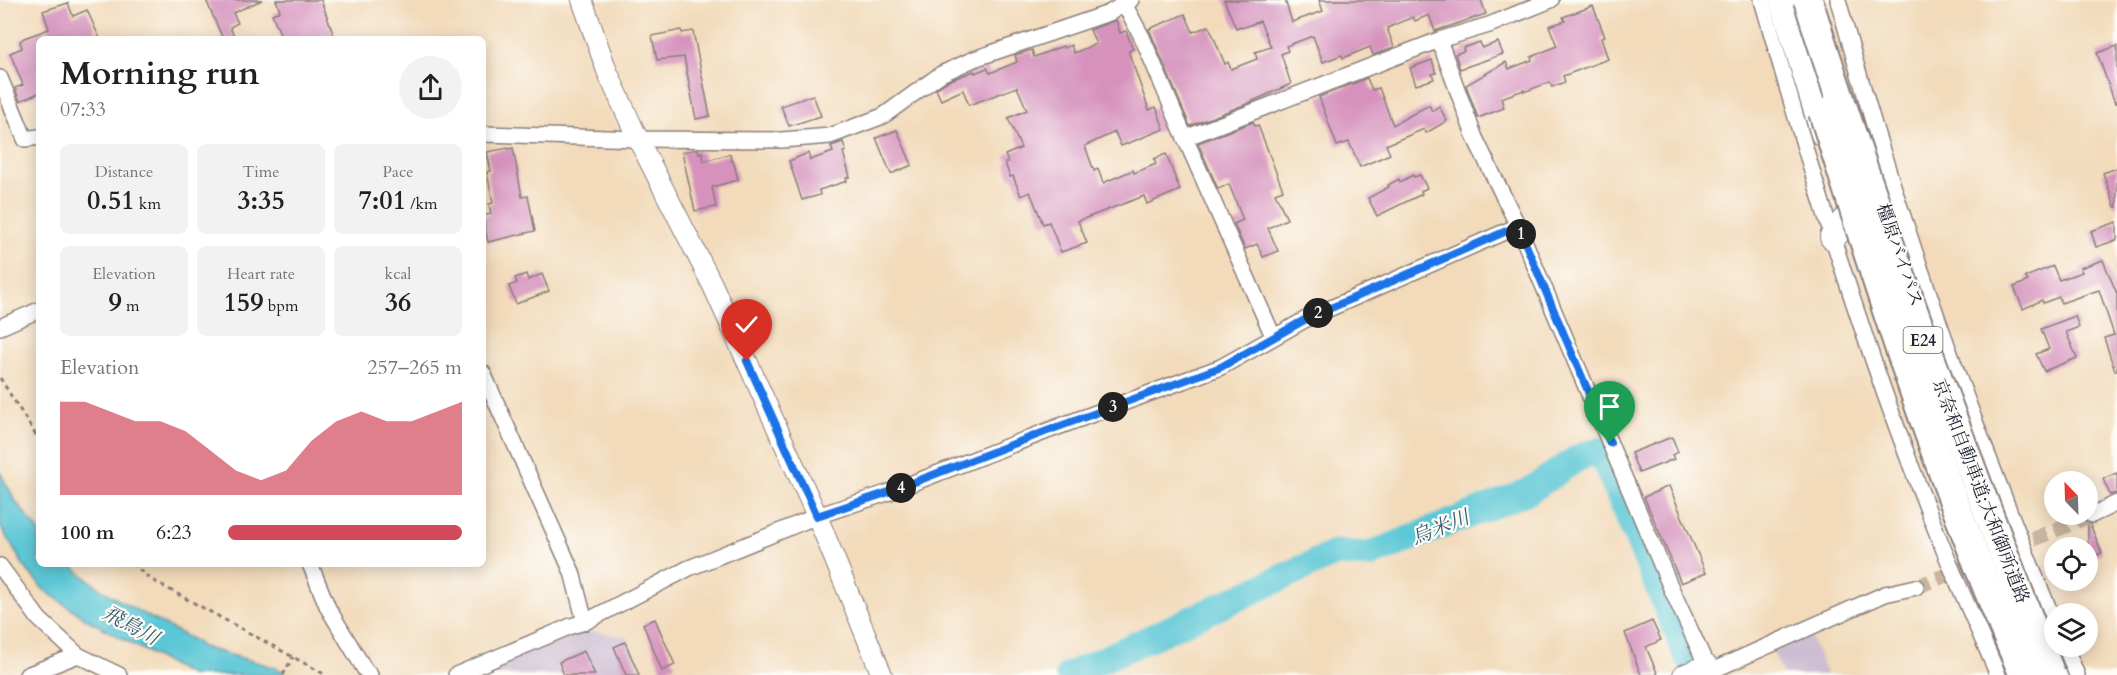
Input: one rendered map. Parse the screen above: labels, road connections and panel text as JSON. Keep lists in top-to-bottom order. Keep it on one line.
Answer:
{"streets":{"highway":["橿原バイパス","E24","京奈和自動車道;大和御所道路"]},"crossings":[["橿原バイパス","京奈和自動車道;大和御所道路"]],"water":["烏米川","飛鳥川"],"north":"top left","page":{"heading":["Morning run","07:33"],"stats":[["Distance","0.51 km"],["Time","3:35"],["Pace","7:01 /km"],["Elevation","9 m"],["Heart rate","159 bpm"],["kcal","36"]],"pins":["1","2","3","4"],"chart":["Elevation","257–265 m"],"list":[{"name":"100 m","note":"6:23"}]}}
